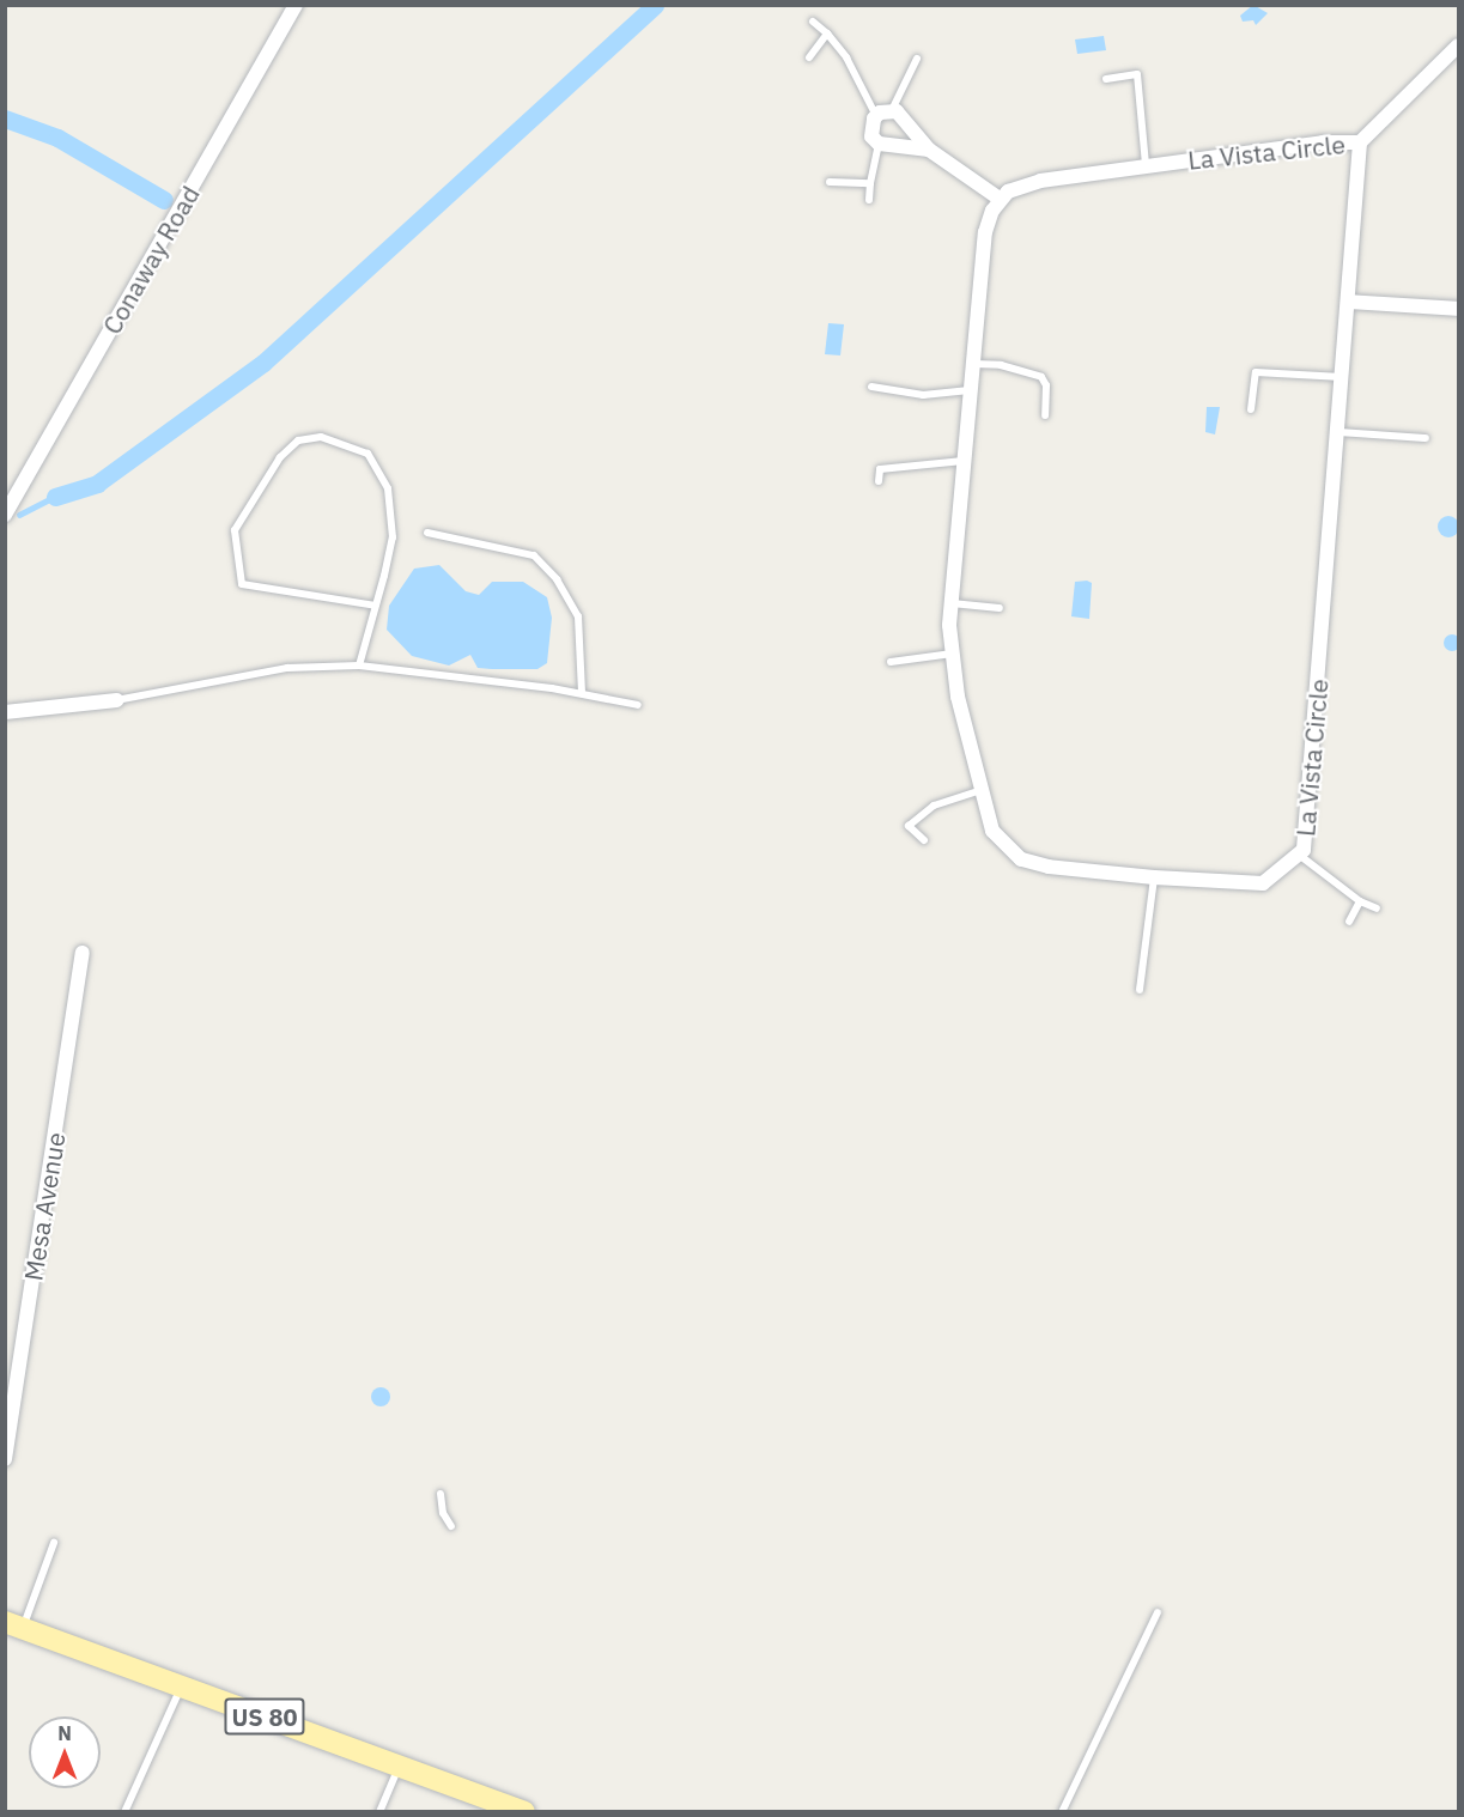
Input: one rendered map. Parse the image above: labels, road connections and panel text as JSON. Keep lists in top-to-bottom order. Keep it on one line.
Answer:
{"streets":{"main road":["US 80"],"street":["La Vista Circle","Conaway Road","Mesa Avenue"]},"north":"top"}
